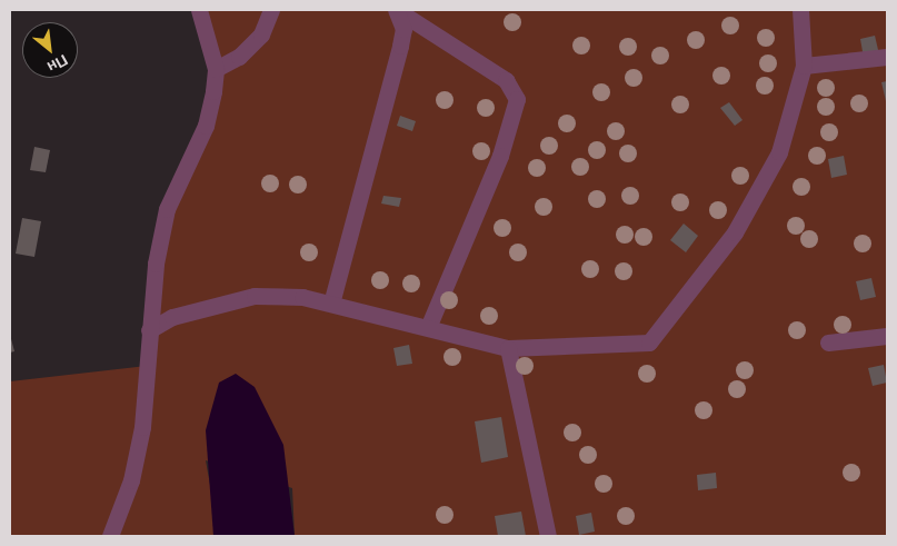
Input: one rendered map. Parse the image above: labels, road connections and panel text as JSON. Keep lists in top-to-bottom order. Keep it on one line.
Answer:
{"north":"bottom right"}
